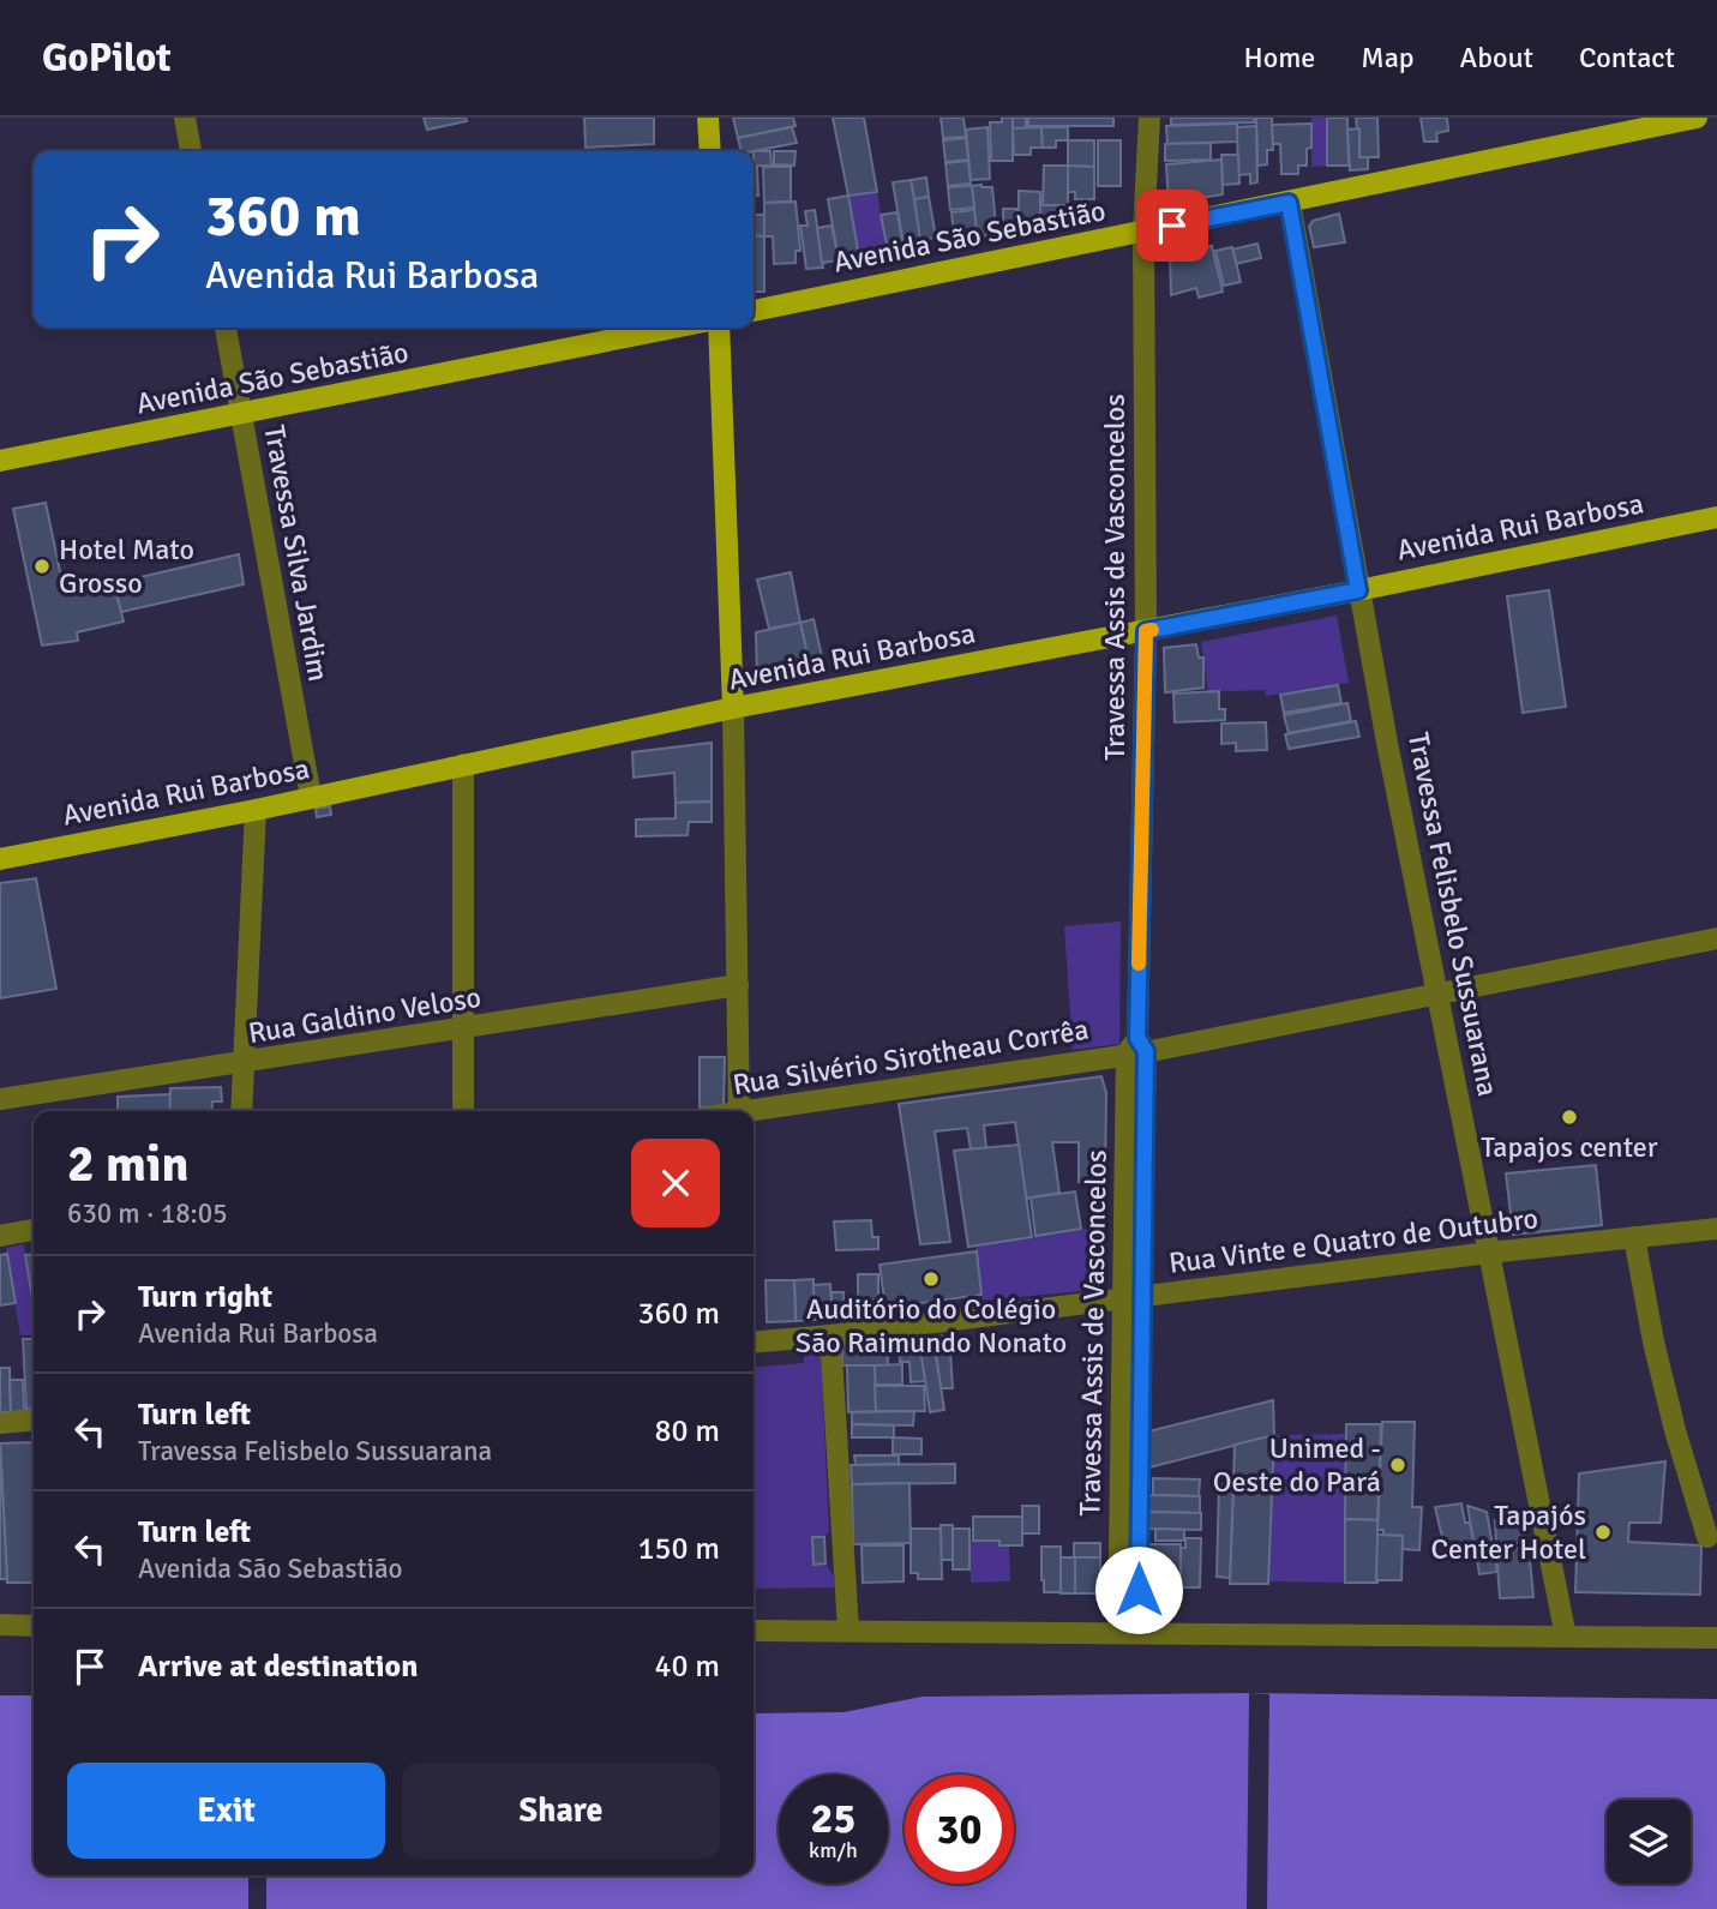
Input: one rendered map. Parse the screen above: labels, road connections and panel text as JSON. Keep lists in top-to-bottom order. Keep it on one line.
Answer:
{"streets":{"main road":["Avenida São Sebastião","Avenida Rui Barbosa"],"street":["Travessa Silva Jardim","Travessa Assis de Vasconcelos","Travessa Felisbelo Sussuarana","Rua Galdino Veloso","Rua Silvério Sirotheau Corrêa","Rua Vinte e Quatro de Outubro"]},"crossings":[["Avenida São Sebastião","Travessa Silva Jardim"],["Avenida São Sebastião","Travessa Assis de Vasconcelos"],["Avenida São Sebastião","Travessa Felisbelo Sussuarana"],["Avenida Rui Barbosa","Travessa Silva Jardim"],["Avenida Rui Barbosa","Travessa Assis de Vasconcelos"],["Avenida Rui Barbosa","Travessa Felisbelo Sussuarana"],["Travessa Assis de Vasconcelos","Rua Silvério Sirotheau Corrêa"],["Travessa Assis de Vasconcelos","Rua Vinte e Quatro de Outubro"],["Travessa Felisbelo Sussuarana","Rua Silvério Sirotheau Corrêa"],["Travessa Felisbelo Sussuarana","Rua Vinte e Quatro de Outubro"]],"places":["Hotel Mato Grosso","Tapajos center","Auditório do Colégio São Raimundo Nonato","Unimed - Oeste do Pará","Tapajós Center Hotel"],"page":{"header":"GoPilot","nav":["Home","Map","About","Contact"],"turn":["360 m","Avenida Rui Barbosa"],"heading":["2 min","630 m · 18:05"],"list":[{"name":"Turn right","note":"Avenida Rui Barbosa","value":"360 m"},{"name":"Turn left","note":"Travessa Felisbelo Sussuarana","value":"80 m"},{"name":"Turn left","note":"Avenida São Sebastião","value":"150 m"},{"name":"Arrive at destination","value":"40 m"}],"buttons":["Exit","Share"],"speed":"25 km/h","limit":"30"}}
